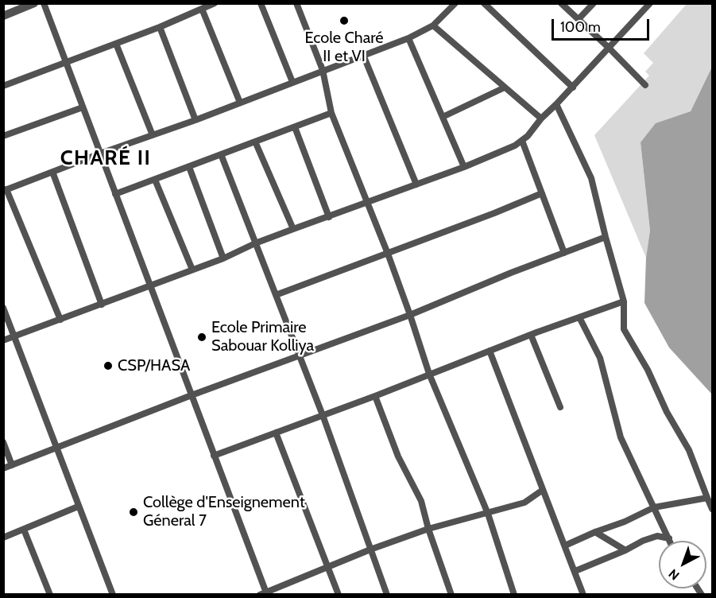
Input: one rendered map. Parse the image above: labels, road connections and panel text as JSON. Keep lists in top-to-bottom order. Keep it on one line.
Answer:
{"districts":["CHARÉ II"],"places":["Ecole Charé II et VI","Ecole Primaire Sabouar Kolliya","CSP/HASA","Collège d'Enseignement Géneral 7"],"scale_bar":"100 m","north":"bottom left"}
